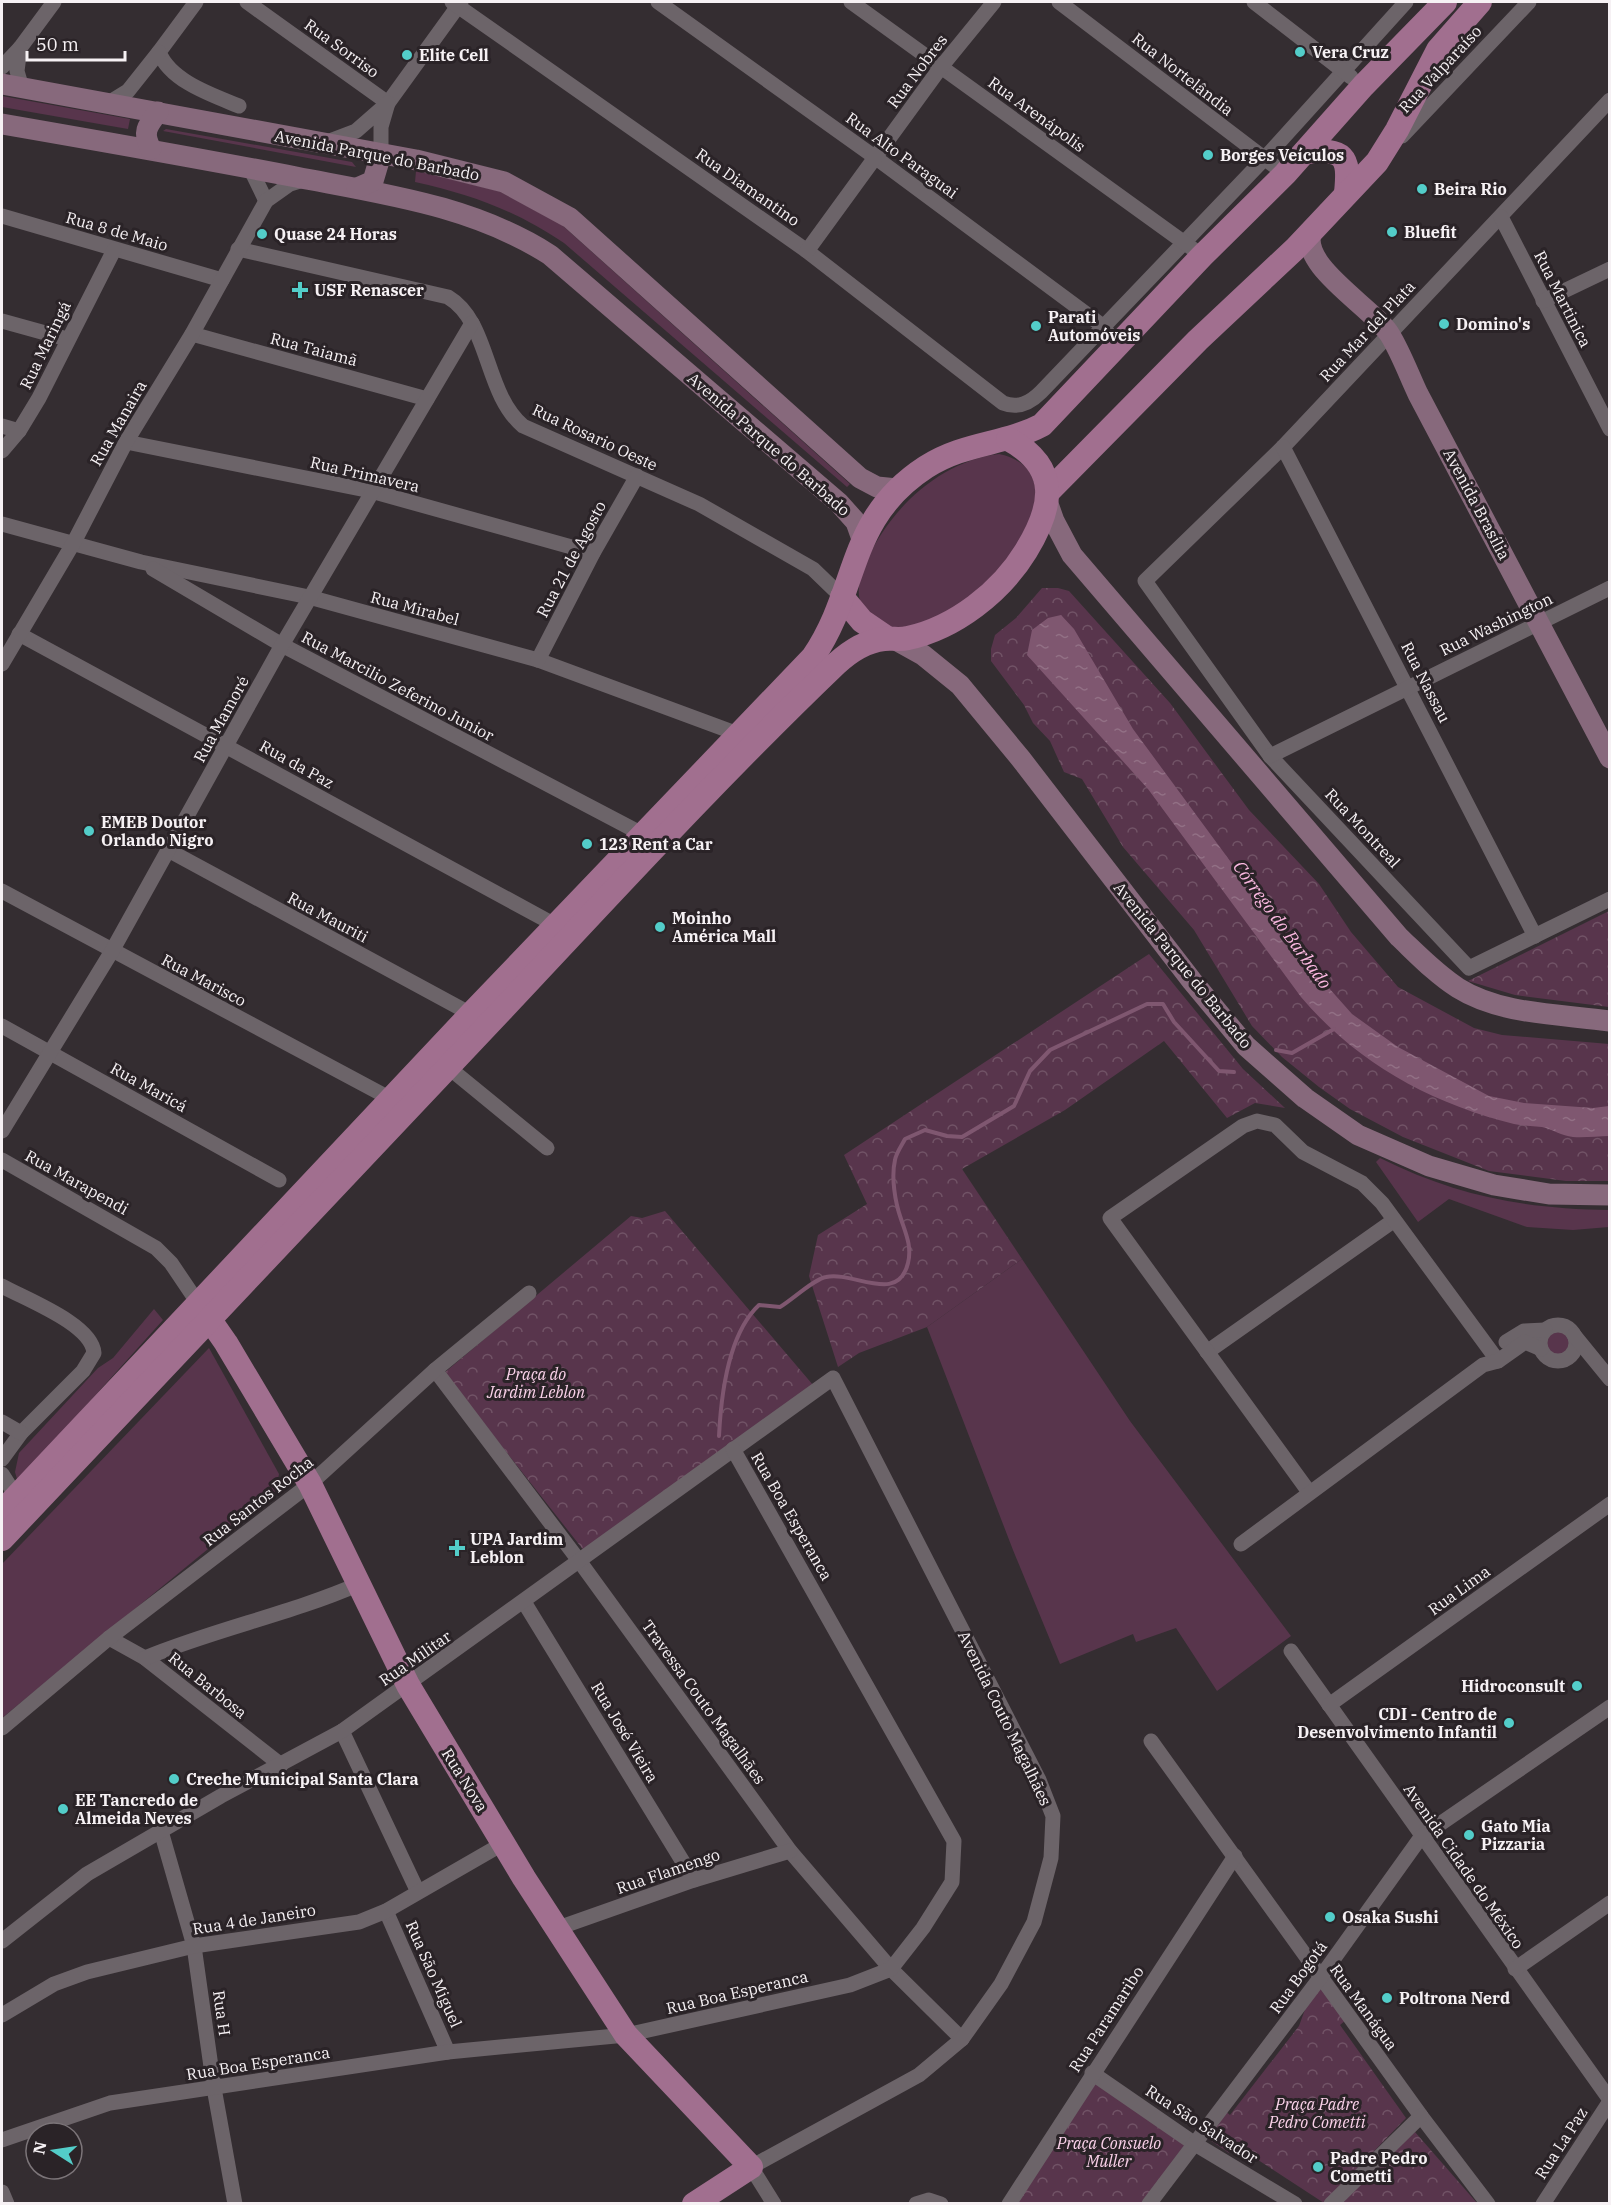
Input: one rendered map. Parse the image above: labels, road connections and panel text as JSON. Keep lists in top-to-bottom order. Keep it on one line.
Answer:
{"streets":{"main road":["Avenida Parque do Barbado","Avenida Brasília","Avenida Couto Magalhães","Rua Nova"],"street":["Rua Sorriso","Rua Valparaíso","Rua Nobres","Rua Nortelândia","Rua Arenápolis","Rua Alto Paraguai","Rua Diamantino","Rua 8 de Maio","Rua Martinica","Rua Mar del Plata","Rua Maringá","Rua Taiamã","Rua Manaira","Rua Rosario Oeste","Rua Primavera","Rua 21 de Agosto","Rua Mirabel","Rua Washington","Rua Nassau","Rua Marcilio Zeferino Junior","Rua Mamoré","Rua da Paz","Rua Montreal","Rua Mauriti","Rua Marisco","Rua Maricá","Rua Marapendi","Rua Santos Rocha","Rua Boa Esperanca","Rua Lima","Rua Militar","Rua Barbosa","Travessa Couto Magalhães","Rua José Vieira","Avenida Cidade do México","Rua Flamengo","Rua 4 de Janeiro","Rua São Miguel","Rua Bogotá","Rua Manágua","Rua H","Rua Paramaribo","Rua São Salvador","Rua La Paz"]},"crossings":[["Rua Nobres","Rua Arenápolis"],["Rua Nobres","Rua Alto Paraguai"],["Rua Nobres","Rua Diamantino"],["Avenida Parque do Barbado","Rua Manaira"],["Avenida Parque do Barbado","Rua Rosario Oeste"],["Rua Alto Paraguai","Rua Diamantino"],["Rua 8 de Maio","Rua Maringá"],["Rua 8 de Maio","Rua Manaira"],["Rua Martinica","Rua Mar del Plata"],["Rua Mar del Plata","Avenida Brasília"],["Rua Mar del Plata","Rua Nassau"],["Rua Mar del Plata","Rua Montreal"],["Rua Taiamã","Rua Manaira"],["Rua Taiamã","Rua Mamoré"],["Rua Manaira","Rua Rosario Oeste"],["Rua Manaira","Rua Primavera"],["Rua Manaira","Rua Mirabel"],["Rua Manaira","Rua da Paz"],["Rua Rosario Oeste","Rua 21 de Agosto"],["Rua Rosario Oeste","Rua Mamoré"],["Rua Primavera","Rua 21 de Agosto"],["Rua Primavera","Rua Mamoré"],["Avenida Brasília","Rua Washington"],["Rua 21 de Agosto","Rua Mirabel"],["Rua Mirabel","Rua Marcilio Zeferino Junior"],["Rua Mirabel","Rua Mamoré"],["Rua Washington","Rua Nassau"],["Rua Washington","Rua Montreal"],["Rua Nassau","Rua Montreal"],["Rua Marcilio Zeferino Junior","Rua Mamoré"],["Rua Mamoré","Rua da Paz"],["Rua Mamoré","Rua Mauriti"],["Rua Mamoré","Rua Marisco"],["Rua Mamoré","Rua Maricá"],["Rua Marapendi","Rua Nova"],["Rua Santos Rocha","Rua Barbosa"],["Rua Santos Rocha","Travessa Couto Magalhães"],["Rua Santos Rocha","Rua Nova"],["Rua Boa Esperanca","Rua Militar"],["Rua Boa Esperanca","Travessa Couto Magalhães"],["Rua Boa Esperanca","Rua Nova"],["Rua Boa Esperanca","Rua São Miguel"],["Rua Boa Esperanca","Rua H"],["Rua Lima","Avenida Cidade do México"],["Rua Militar","Rua Barbosa"],["Rua Militar","Travessa Couto Magalhães"],["Rua Militar","Avenida Couto Magalhães"],["Rua Militar","Rua José Vieira"],["Rua Militar","Rua Nova"],["Rua Militar","Rua H"],["Travessa Couto Magalhães","Avenida Couto Magalhães"],["Travessa Couto Magalhães","Rua Flamengo"],["Avenida Couto Magalhães","Rua Nova"],["Rua José Vieira","Rua Flamengo"],["Rua Nova","Rua Flamengo"],["Rua Nova","Rua 4 de Janeiro"],["Avenida Cidade do México","Rua Bogotá"],["Avenida Cidade do México","Rua La Paz"],["Rua 4 de Janeiro","Rua São Miguel"],["Rua 4 de Janeiro","Rua H"],["Rua Bogotá","Rua Manágua"],["Rua Bogotá","Rua São Salvador"],["Rua Manágua","Rua Paramaribo"],["Rua Paramaribo","Rua São Salvador"]],"water":["Córrego do Barbado"],"parks":["Praça do Jardim Leblon","Praça Padre Pedro Cometti","Praça Consuelo Muller"],"places":{"other":["Vera Cruz","Elite Cell","Borges Veículos","Beira Rio","Bluefit","Quase 24 Horas","Domino's","Parati Automóveis","EMEB Doutor Orlando Nigro","123 Rent a Car","Moinho América Mall","Hidroconsult","CDI - Centro de Desenvolvimento Infantil","Creche Municipal Santa Clara","EE Tancredo de Almeida Neves","Gato Mia Pizzaria","Osaka Sushi","Poltrona Nerd","Padre Pedro Cometti"],"health":["USF Renascer","UPA Jardim Leblon"]},"scale_bar":"50 m","north":"left"}
